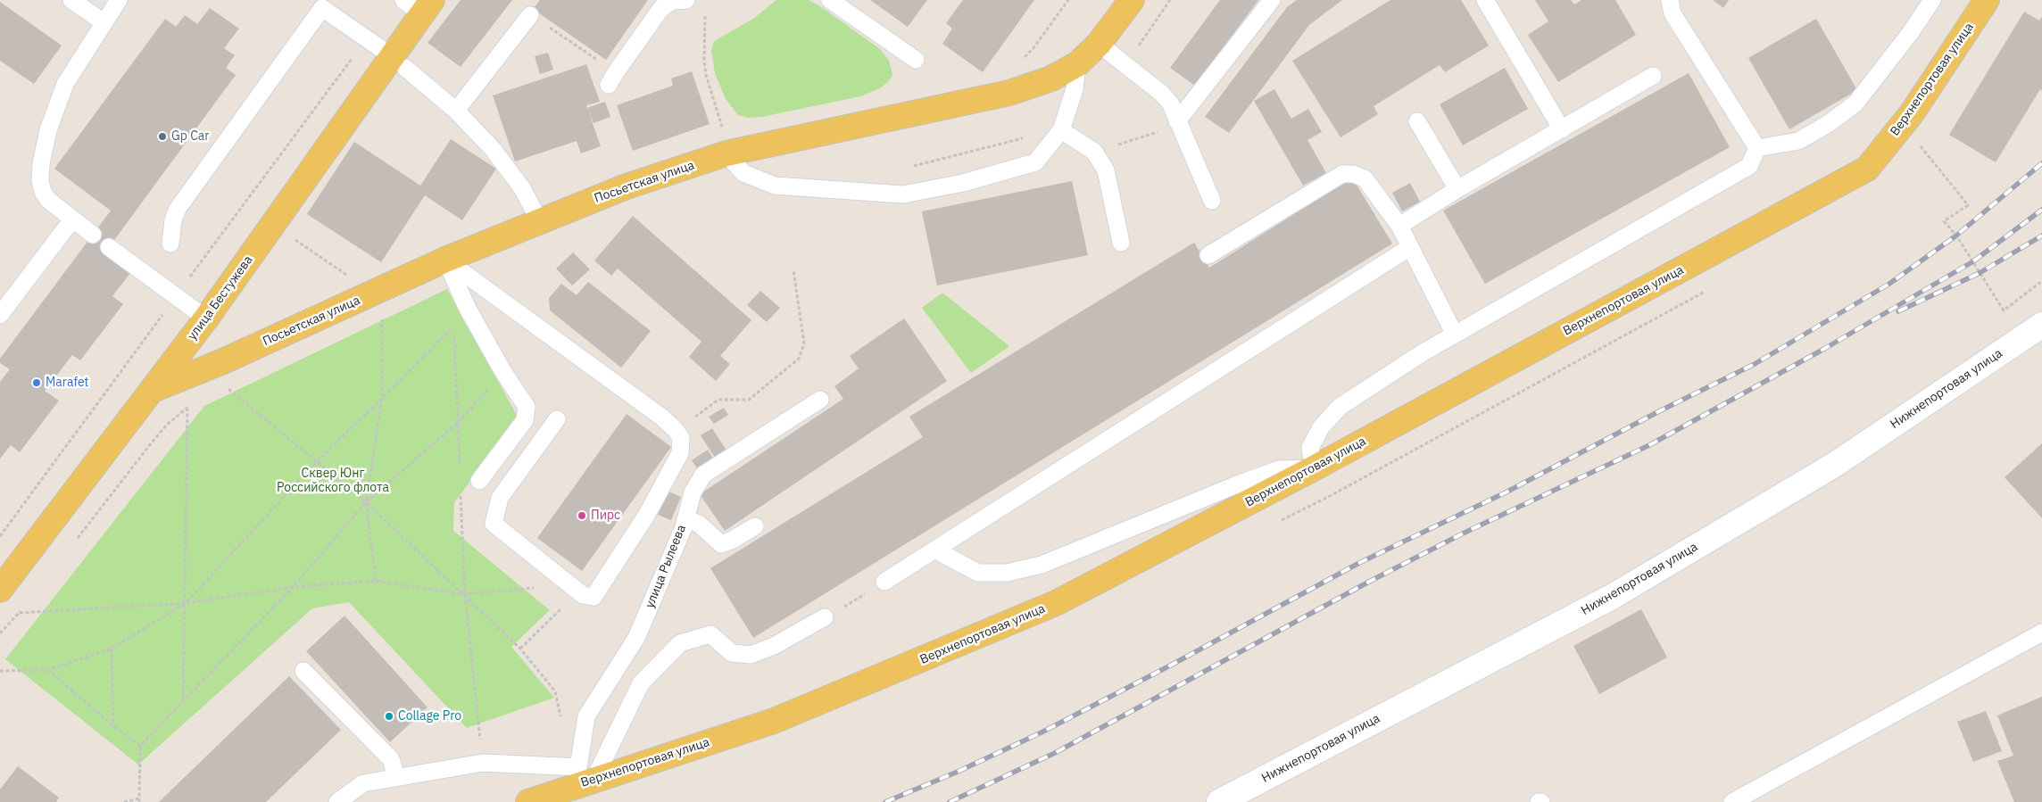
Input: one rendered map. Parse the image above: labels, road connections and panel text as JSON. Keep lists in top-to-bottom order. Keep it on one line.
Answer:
{"streets":{"main road":["Верхнепортовая улица","Посьетская улица","улица Бестужева"],"street":["Нижнепортовая улица"],"lane":["улица Рылеева"]},"crossings":[["Верхнепортовая улица","улица Рылеева"],["Посьетская улица","улица Бестужева"]],"parks":["Сквер Юнг Российского флота"],"places":["Gp Car","Marafet","Пирс","Collage Pro"]}
